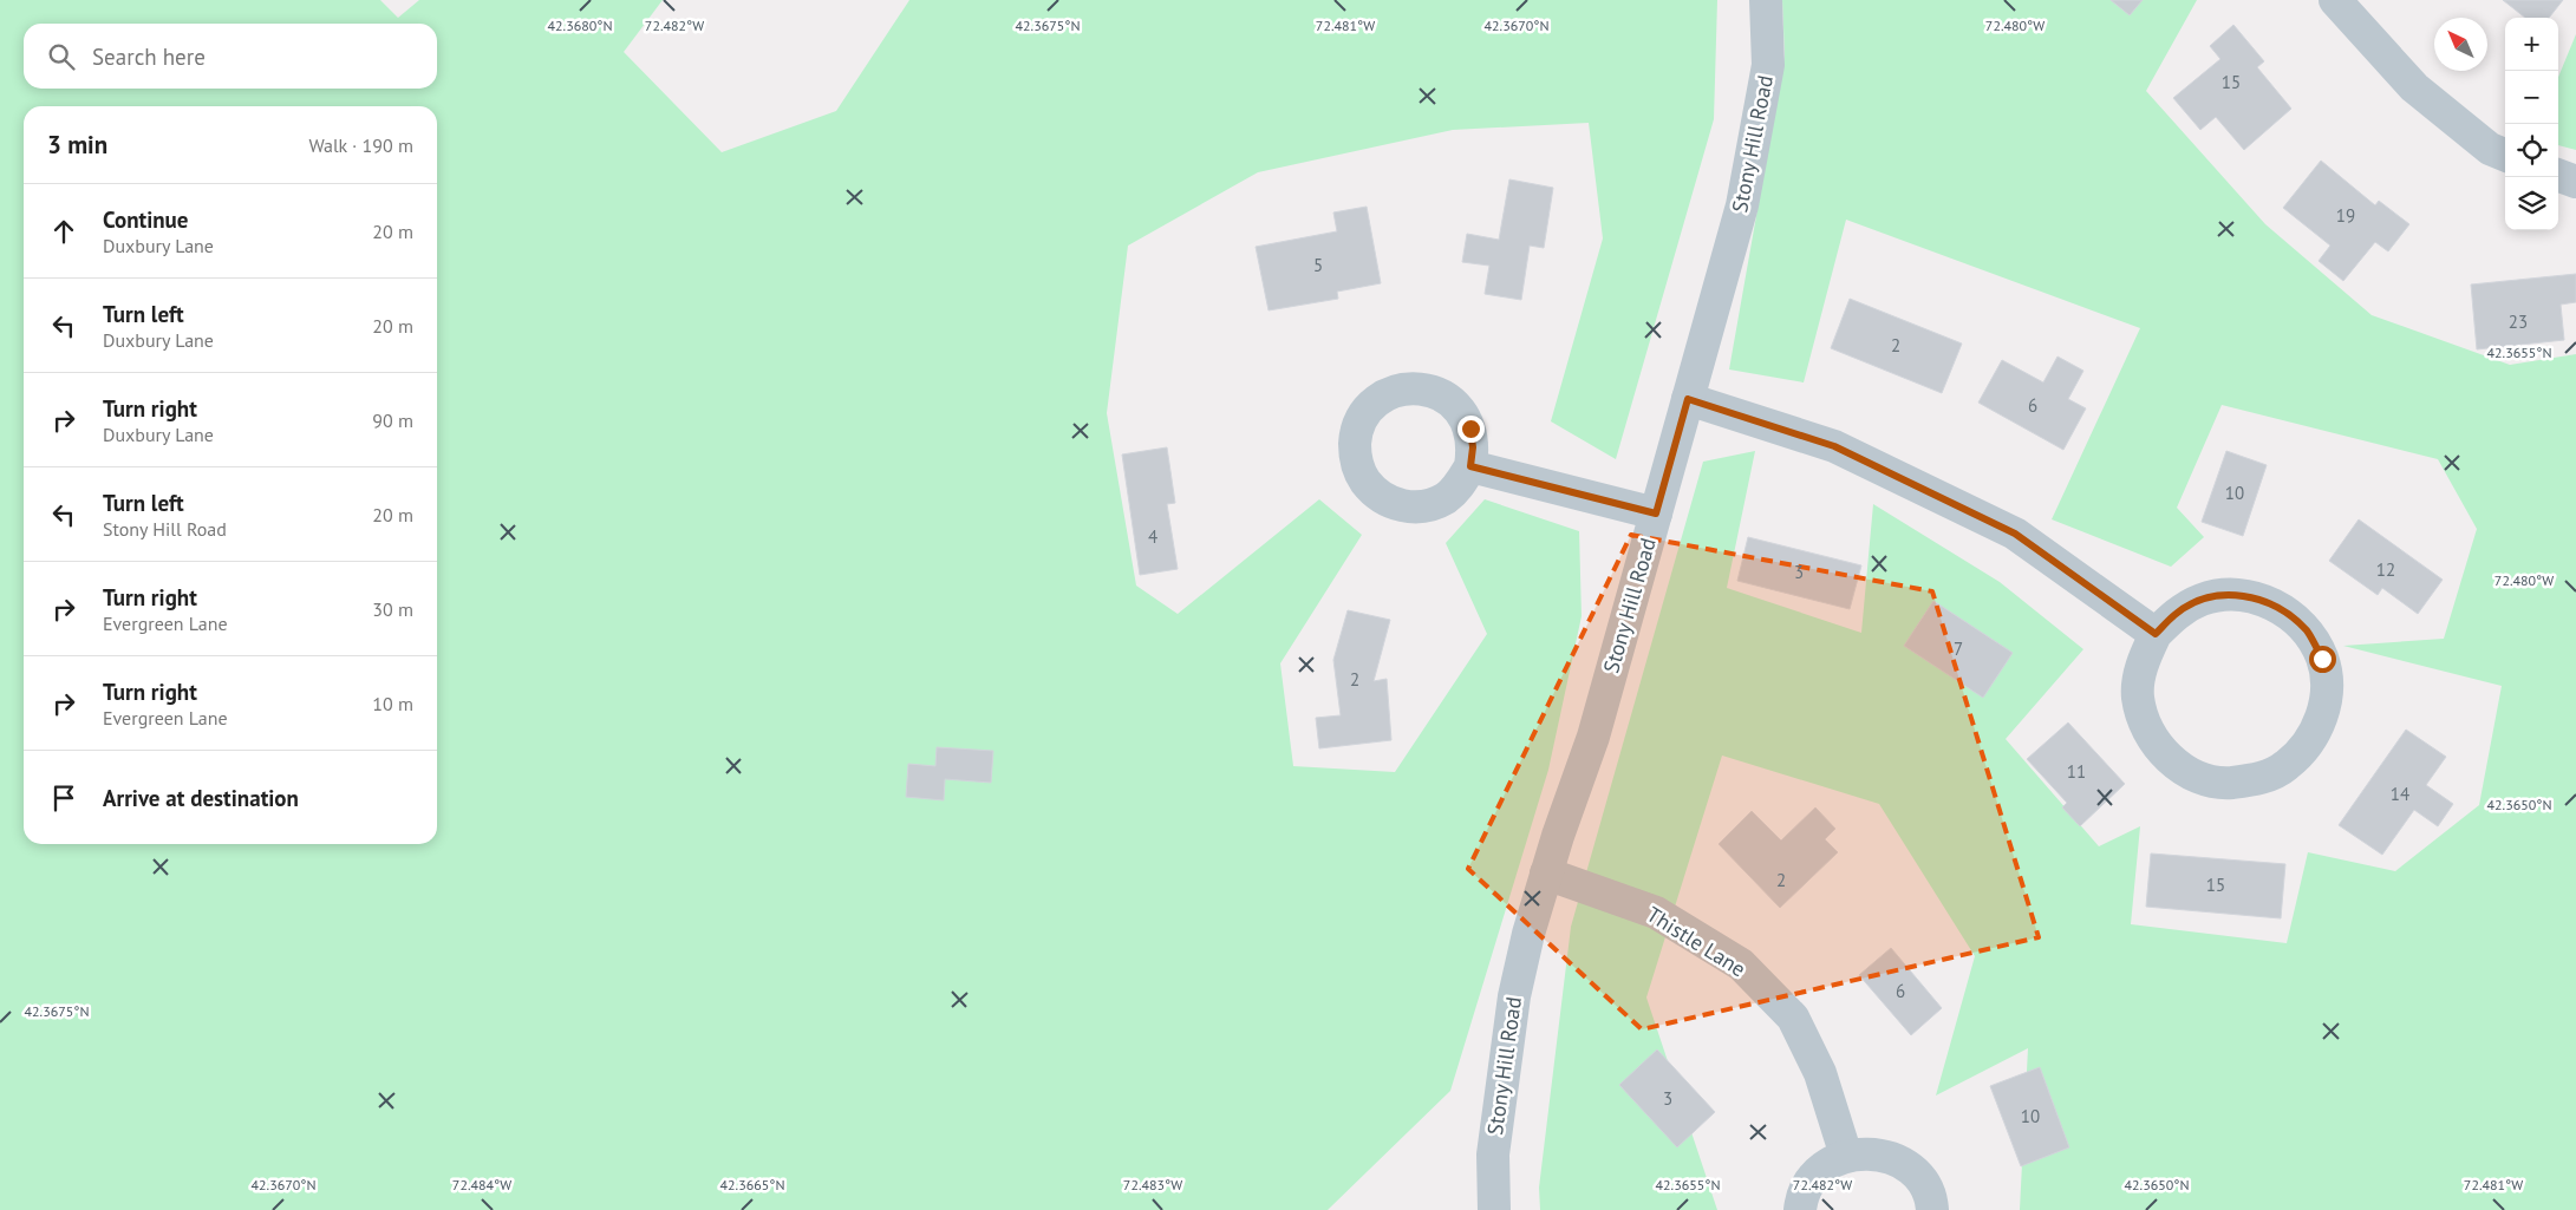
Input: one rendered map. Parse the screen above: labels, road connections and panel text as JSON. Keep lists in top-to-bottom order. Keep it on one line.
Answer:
{"streets":{"street":["Stony Hill Road","Thistle Lane"]},"crossings":[["Stony Hill Road","Thistle Lane"]],"house_numbers":["15","19","5","23","2","6","10","4","12","3","7","2","11","14","2","15","6","3","10"],"north":"top left","page":{"map_buttons":["+","−"],"search":"Search here","heading":["3 min","Walk · 190 m"],"list":[["Continue","Duxbury Lane","20 m"],["Turn left","Duxbury Lane","20 m"],["Turn right","Duxbury Lane","90 m"],["Turn left","Stony Hill Road","20 m"],["Turn right","Evergreen Lane","30 m"],["Turn right","Evergreen Lane","10 m"],"Arrive at destination"]},"coordinates":["42.3680°N","42.3675°N","42.3670°N","72.482°W","72.480°W","72.481°W","42.3655°N","42.3650°N","72.484°W","72.483°W","42.3665°N"]}
